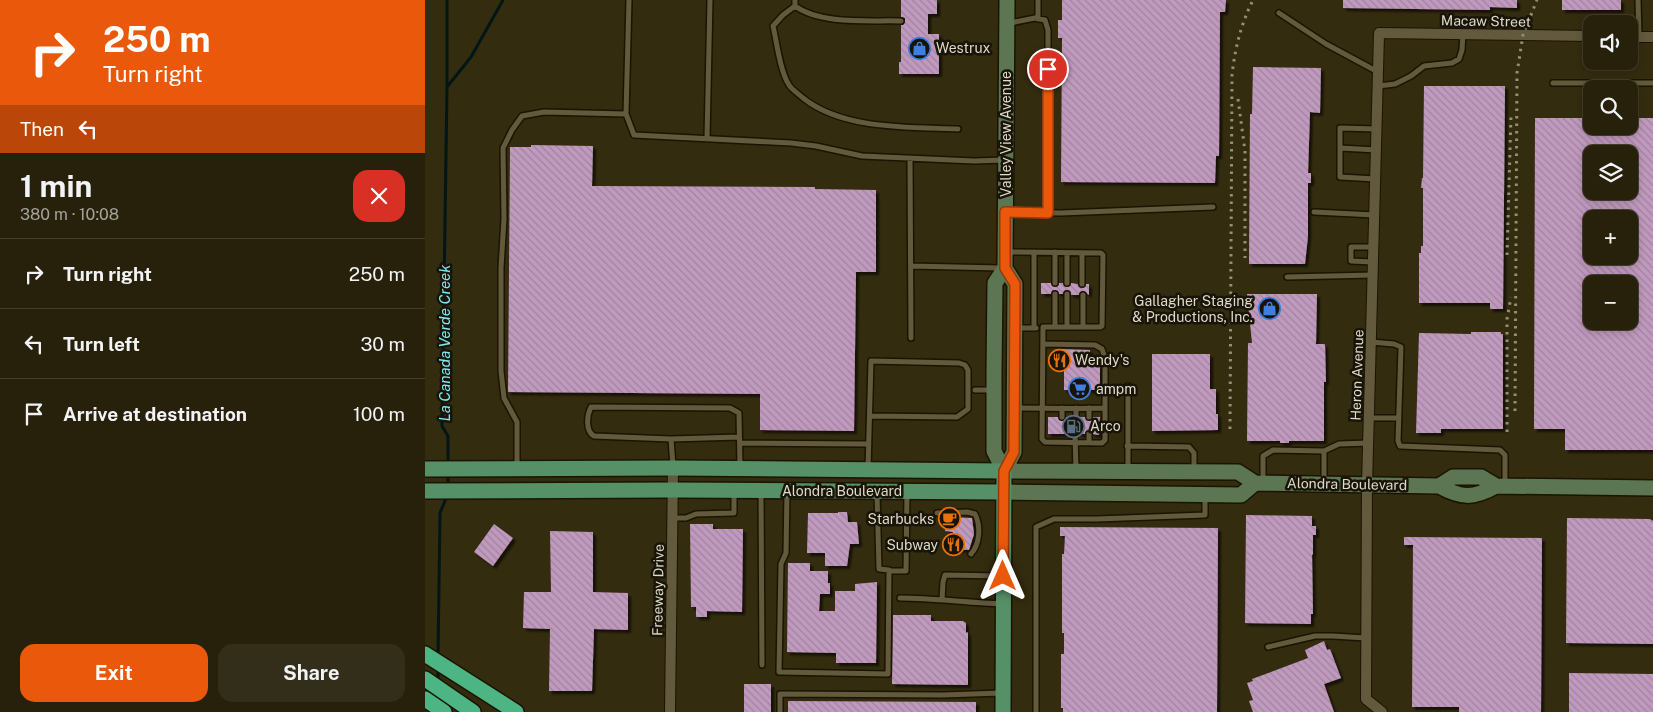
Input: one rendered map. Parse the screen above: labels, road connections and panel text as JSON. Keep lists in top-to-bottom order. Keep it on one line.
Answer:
{"streets":{"main road":["Valley View Avenue","Alondra Boulevard"],"street":["Macaw Street","Heron Avenue","Freeway Drive"]},"crossings":[["Macaw Street","Heron Avenue"],["Valley View Avenue","Alondra Boulevard"],["Heron Avenue","Alondra Boulevard"],["Alondra Boulevard","Freeway Drive"]],"water":["La Canada Verde Creek"],"places":{"shop":["Westrux","Gallagher Staging & Productions, Inc."],"restaurant":["Wendy's","Subway"],"supermarket":["ampm"],"fuel station":["Arco"],"cafe":["Starbucks"]},"page":{"turn":["250 m","Turn right"],"map_buttons":["+","−"],"then":"Then","heading":["1 min","380 m · 10:08"],"list":[{"name":"Turn right","value":"250 m"},{"name":"Turn left","value":"30 m"},{"name":"Arrive at destination","value":"100 m"}],"buttons":["Exit","Share"]}}
